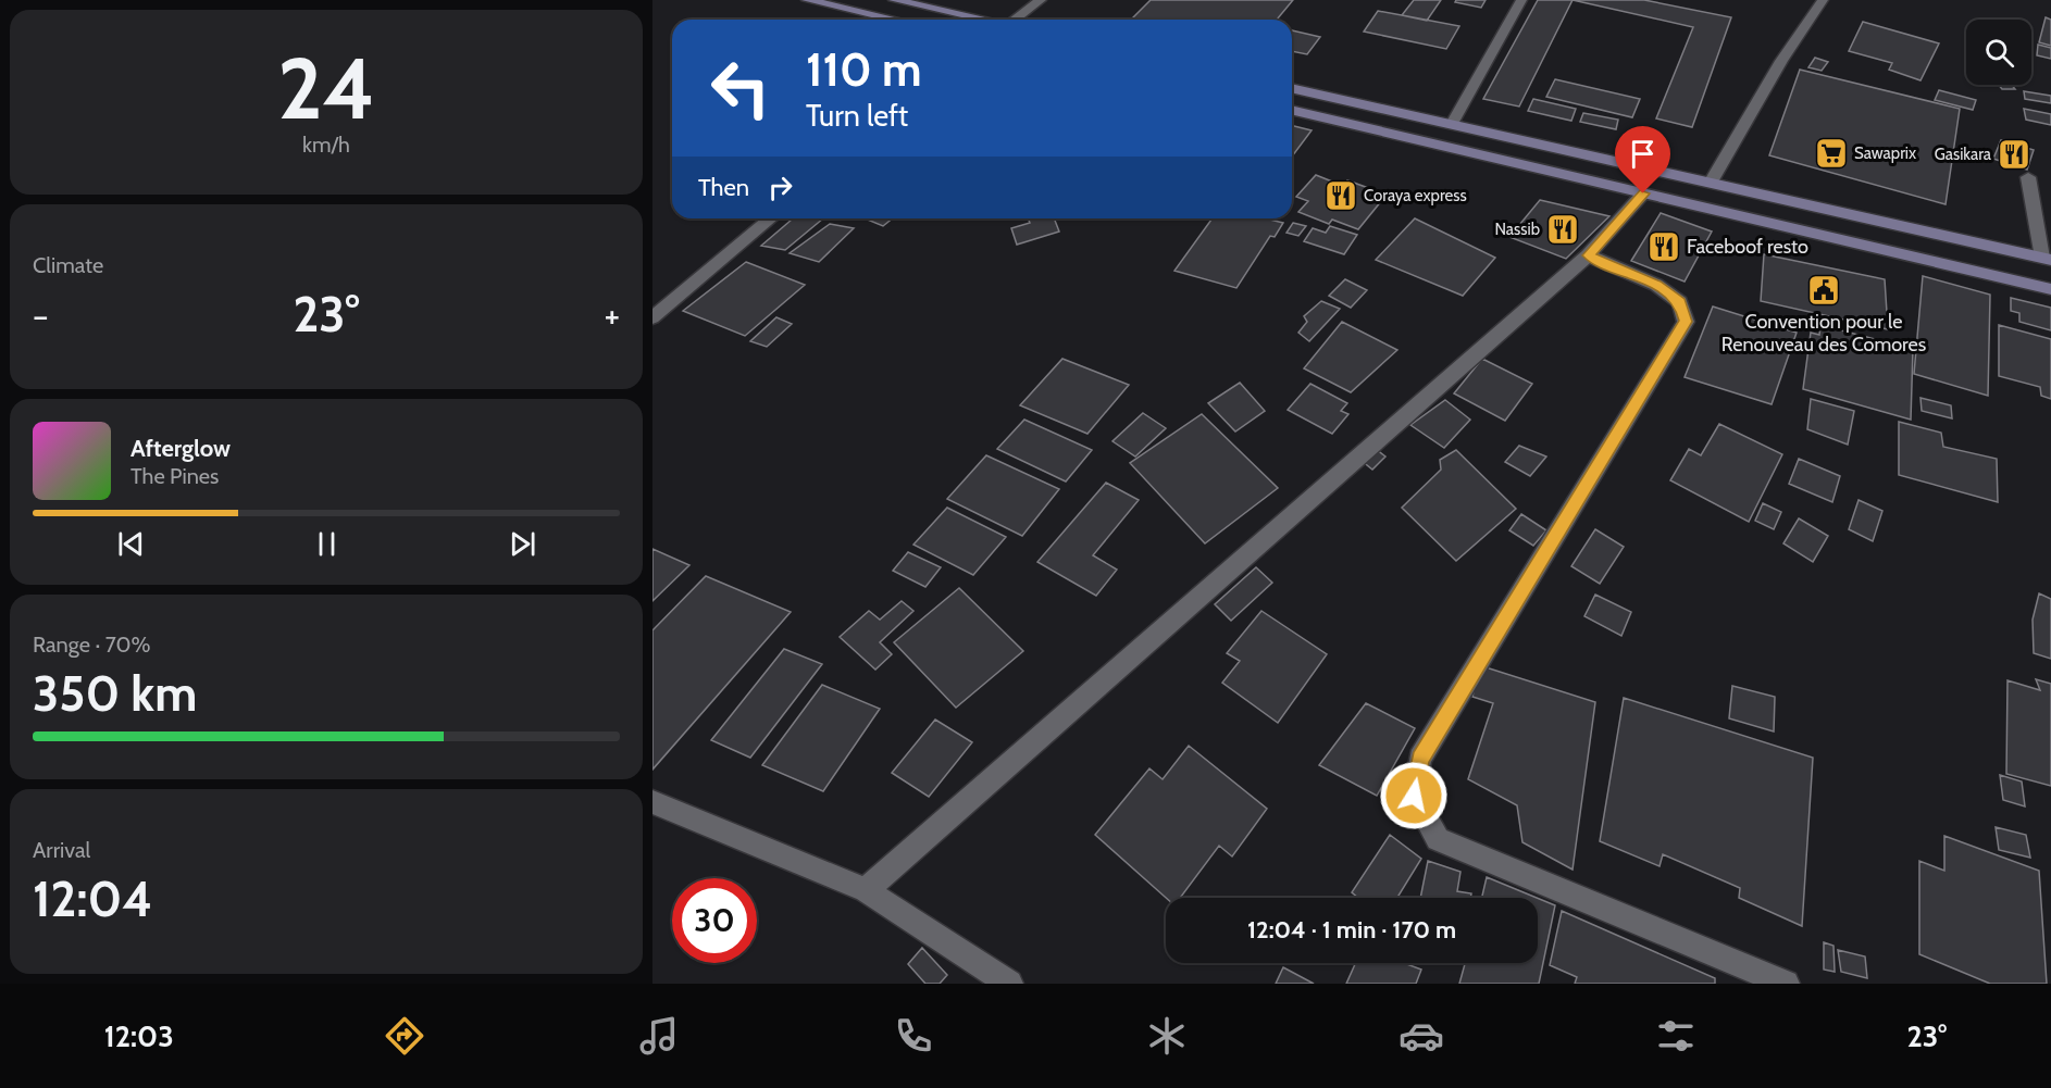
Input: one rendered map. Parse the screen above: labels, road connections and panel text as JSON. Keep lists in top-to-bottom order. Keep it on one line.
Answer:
{"places":{"supermarket":["Sawaprix"],"restaurant":["Gasikara","Coraya express","Nassib","Faceboof resto"],"public building":["Convention pour le Renouveau des Comores"]},"page":{"tile":[["24","km/h"],"Climate",["Range · 70%","350 km"],["Arrival","12:04"]],"turn":["110 m","Turn left"],"then":"Then","heat":["−","23°","+"],"song":["Afterglow","The Pines"],"limit":"30","trip":"12:04 · 1 min · 170 m","tabs":["12:03","23°"]}}
